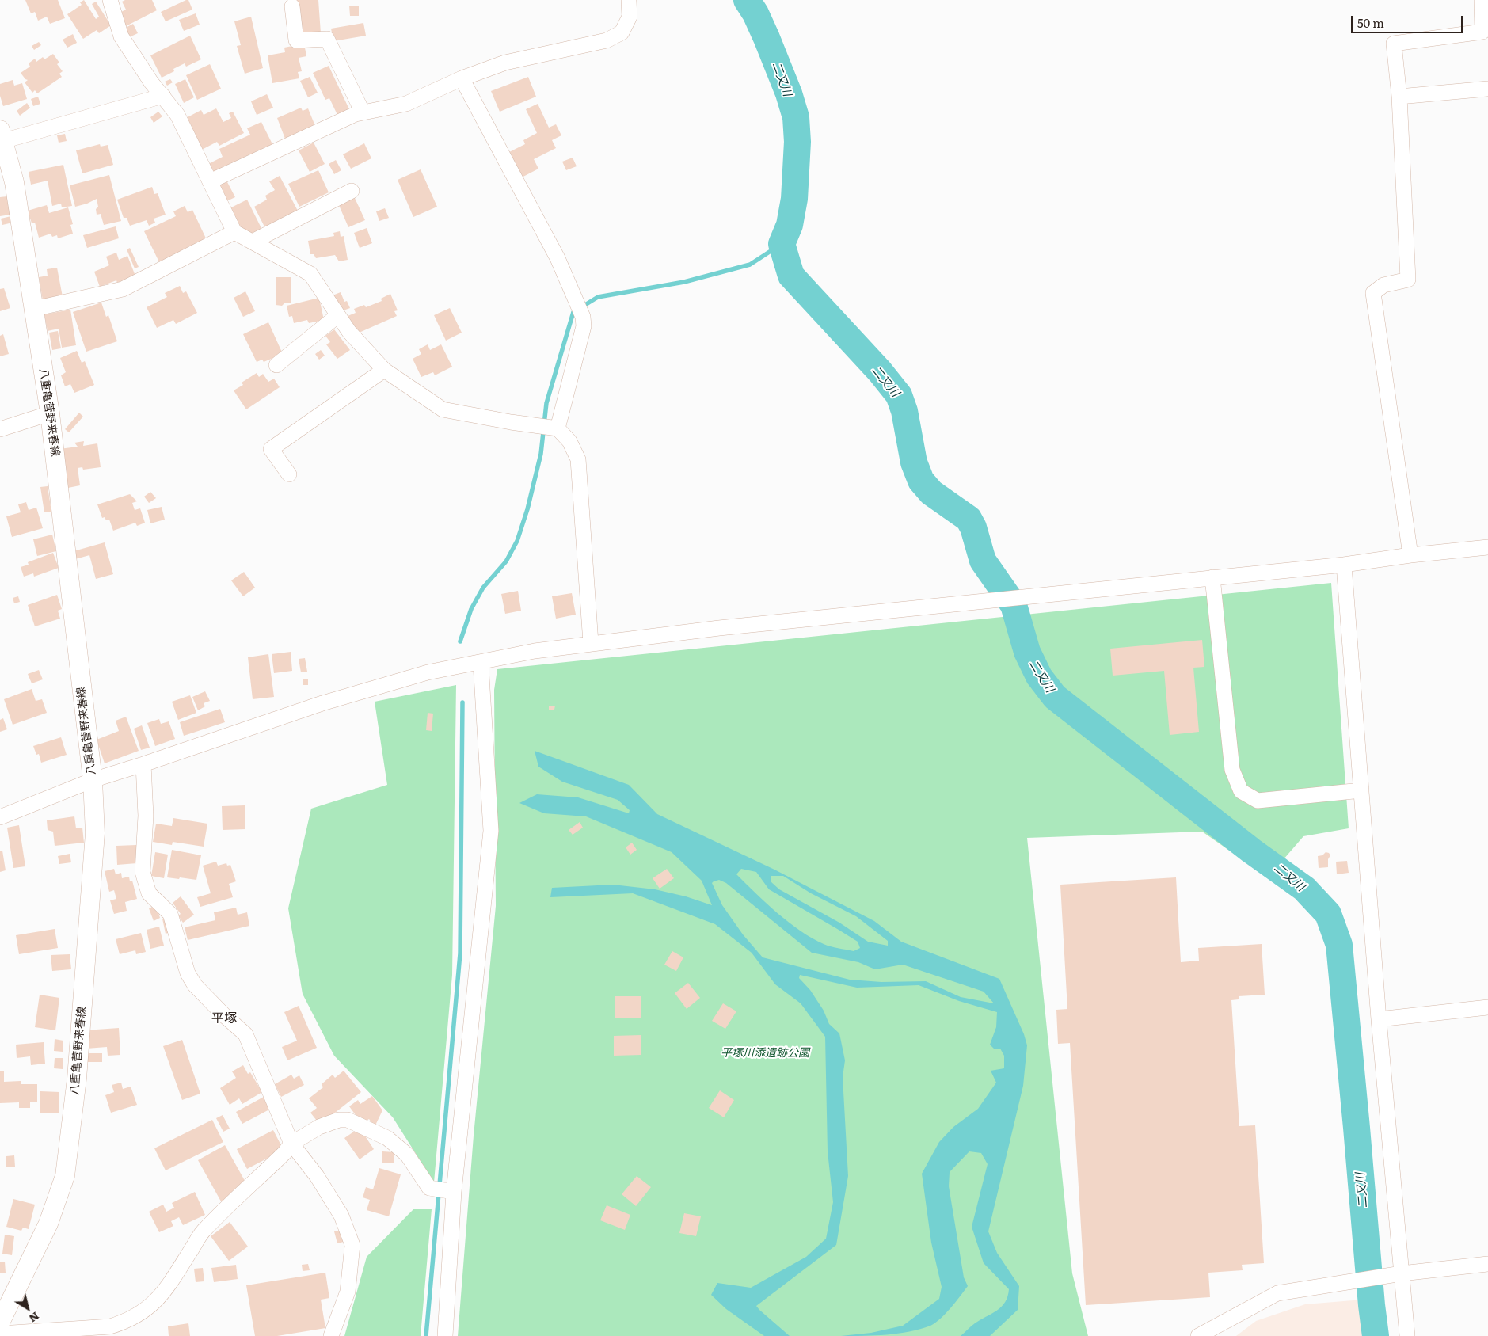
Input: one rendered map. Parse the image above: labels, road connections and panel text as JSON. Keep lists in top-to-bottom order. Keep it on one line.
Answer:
{"streets":{"main road":["八重亀菅野来春線"]},"districts":["平塚"],"water":["二又川"],"parks":["平塚川添遺跡公園"],"scale_bar":"50 m","north":"bottom right"}
